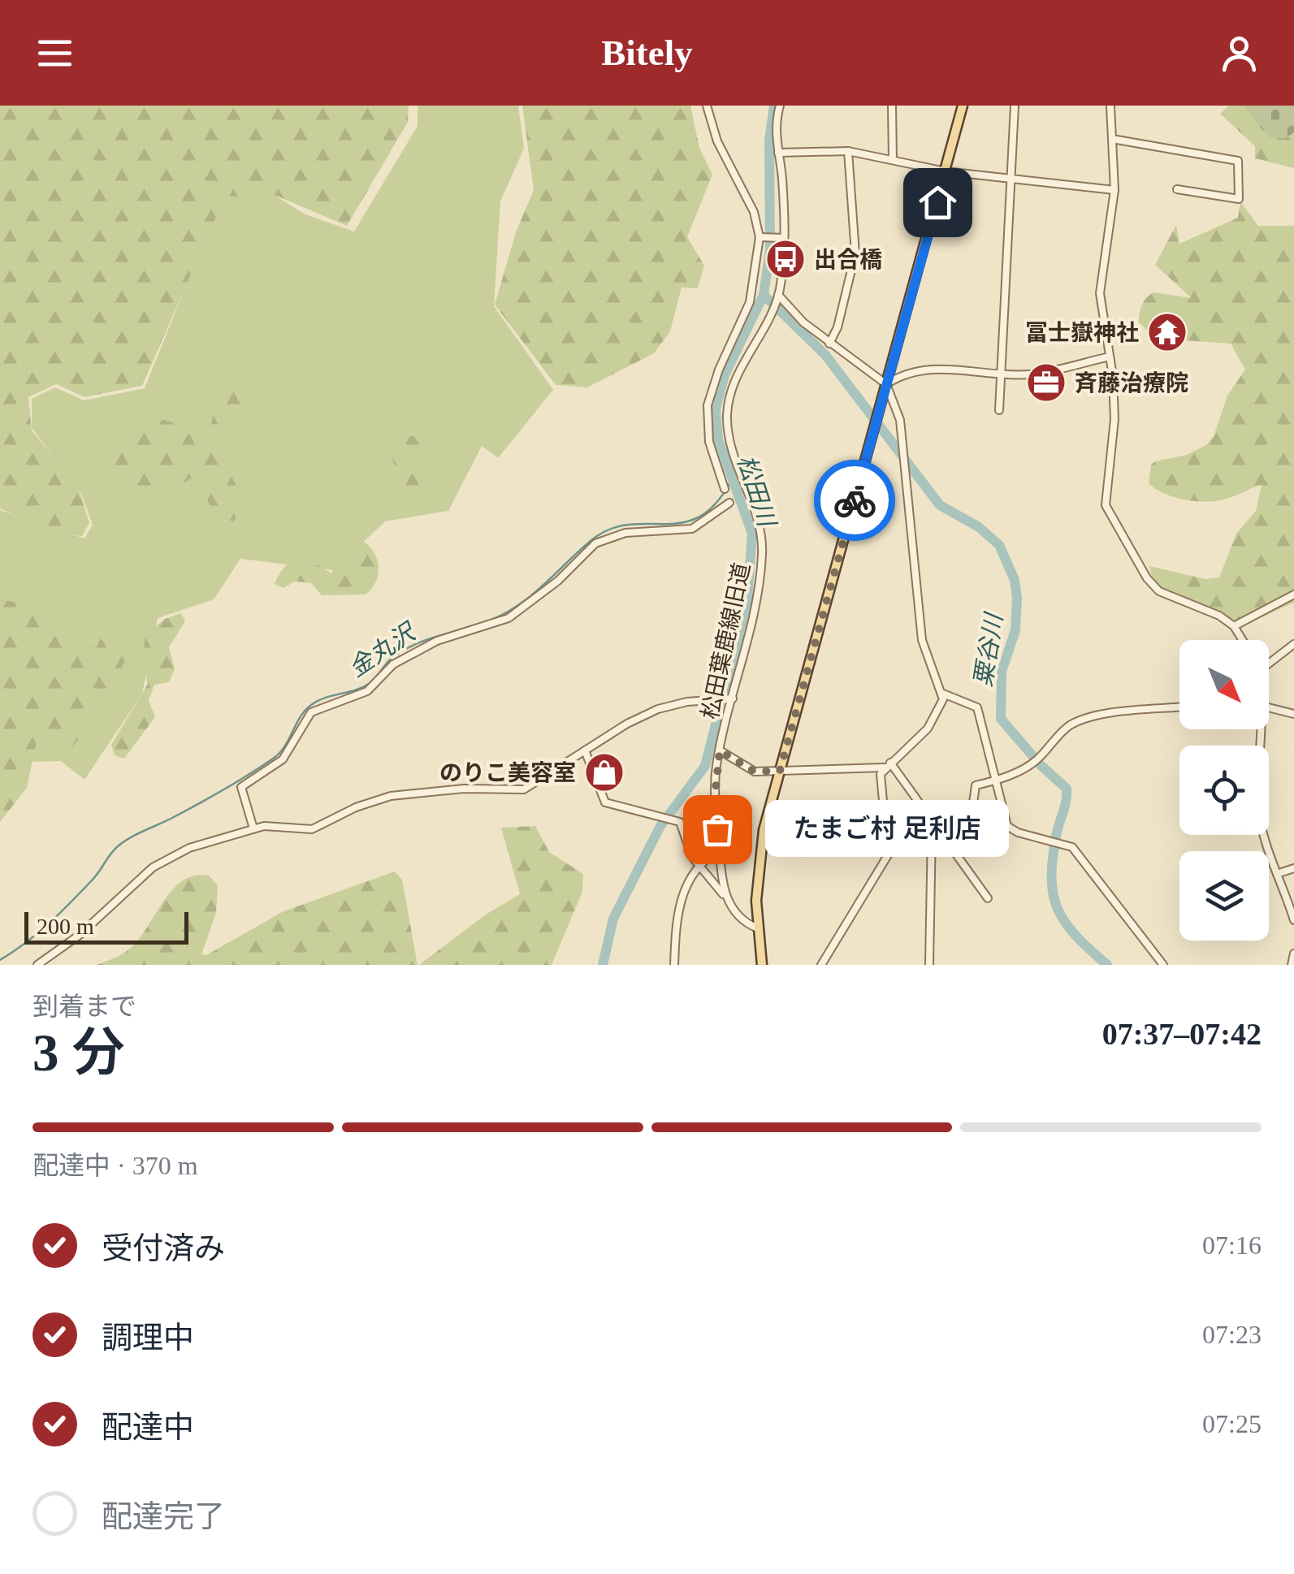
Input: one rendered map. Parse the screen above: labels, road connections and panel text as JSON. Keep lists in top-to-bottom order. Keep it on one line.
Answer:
{"streets":{"street":["松田葉鹿線旧道"]},"water":["松田川","金丸沢","粟谷川"],"places":{"bus stop":["出合橋"],"temple":["冨士嶽神社"],"office":["斉藤治療院"],"shop":["のりこ美容室"],"other":["たまご村 足利店"]},"scale_bar":"200 m","north":"bottom right","page":{"header":"Bitely","bubble":"たまご村 足利店","scale":"200 m","heading":["3 分","到着まで","07:37–07:42"],"bar":"配達中 · 370 m","list":[["受付済み","07:16"],["調理中","07:23"],["配達中","07:25"],"配達完了"]}}
